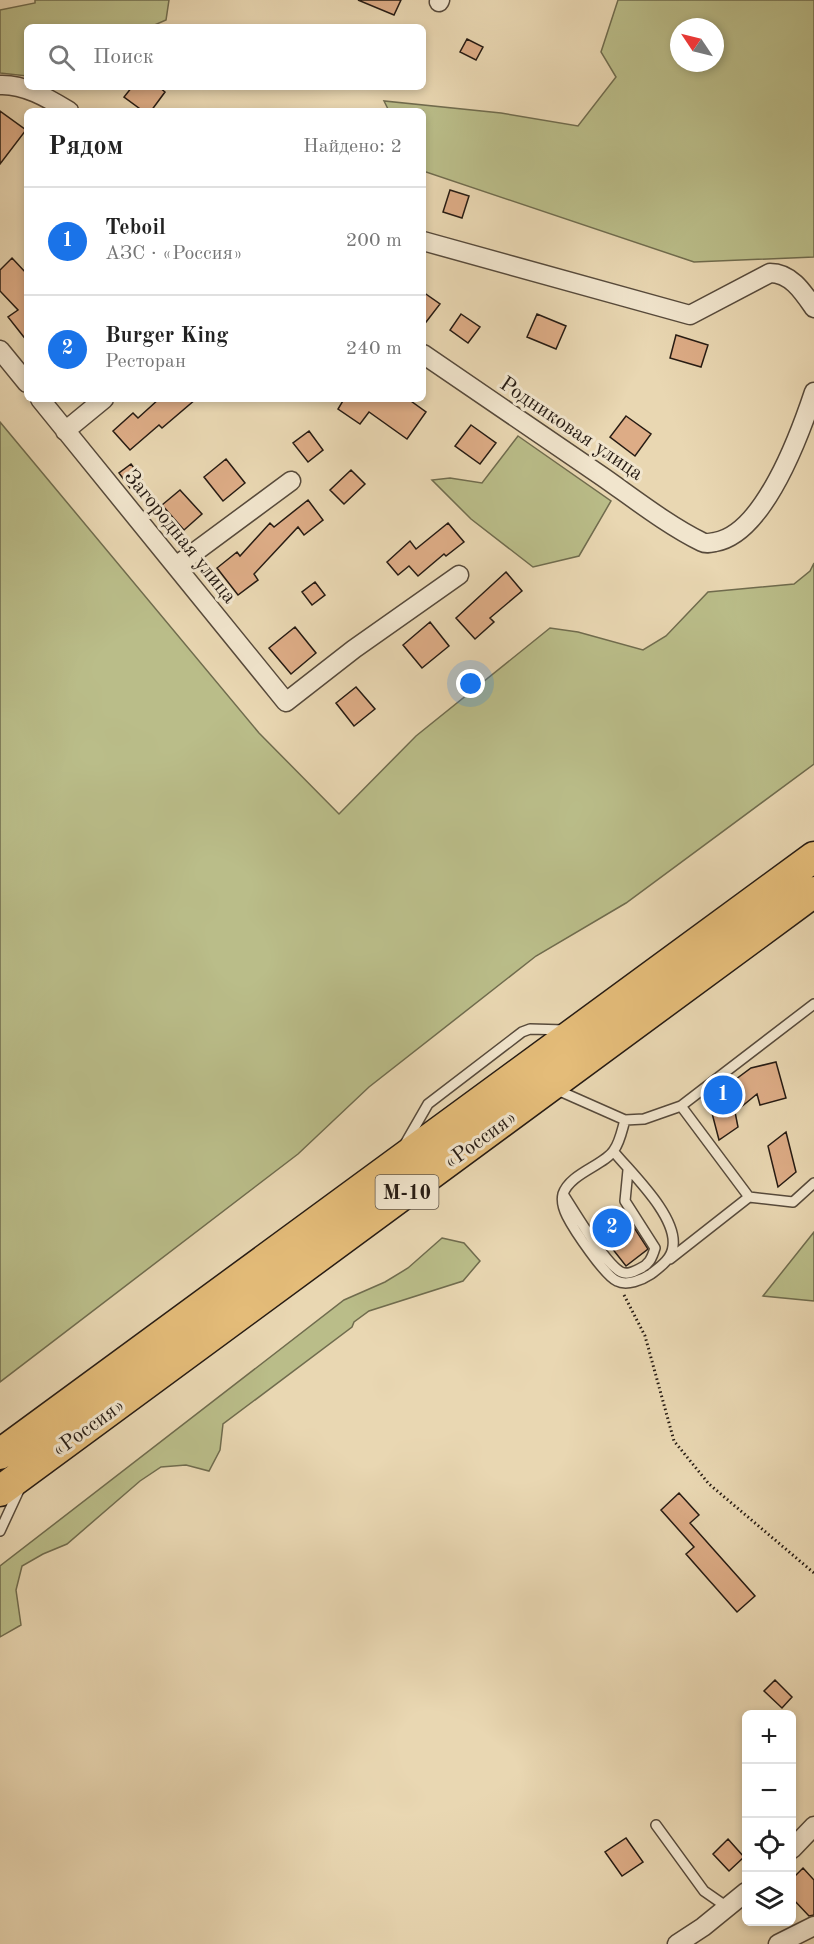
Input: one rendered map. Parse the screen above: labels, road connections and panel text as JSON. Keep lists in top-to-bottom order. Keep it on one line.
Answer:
{"streets":{"highway":["«Россия»","М-10"],"street":["Родниковая улица","Загородная улица"]},"north":"top left","page":{"search":"Поиск","heading":["Рядом","Найдено: 2"],"list":[{"mark":"1","name":"Teboil","note":"АЗС · «Россия»","value":"200 m"},{"mark":"2","name":"Burger King","note":"Ресторан","value":"240 m"}],"pins":["1","2"],"map_buttons":["+","−"]}}
